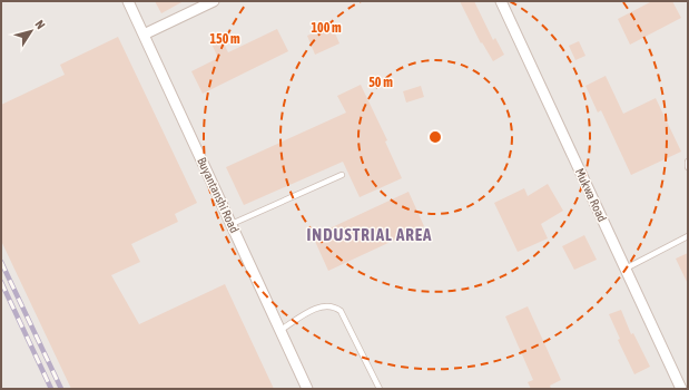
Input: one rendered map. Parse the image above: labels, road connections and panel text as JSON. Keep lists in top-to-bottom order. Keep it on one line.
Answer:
{"streets":{"street":["Buyantanshi Road","Mukwa Road"]},"districts":["INDUSTRIAL AREA"],"north":"top right","rings":["100 m","150 m","50 m"]}
